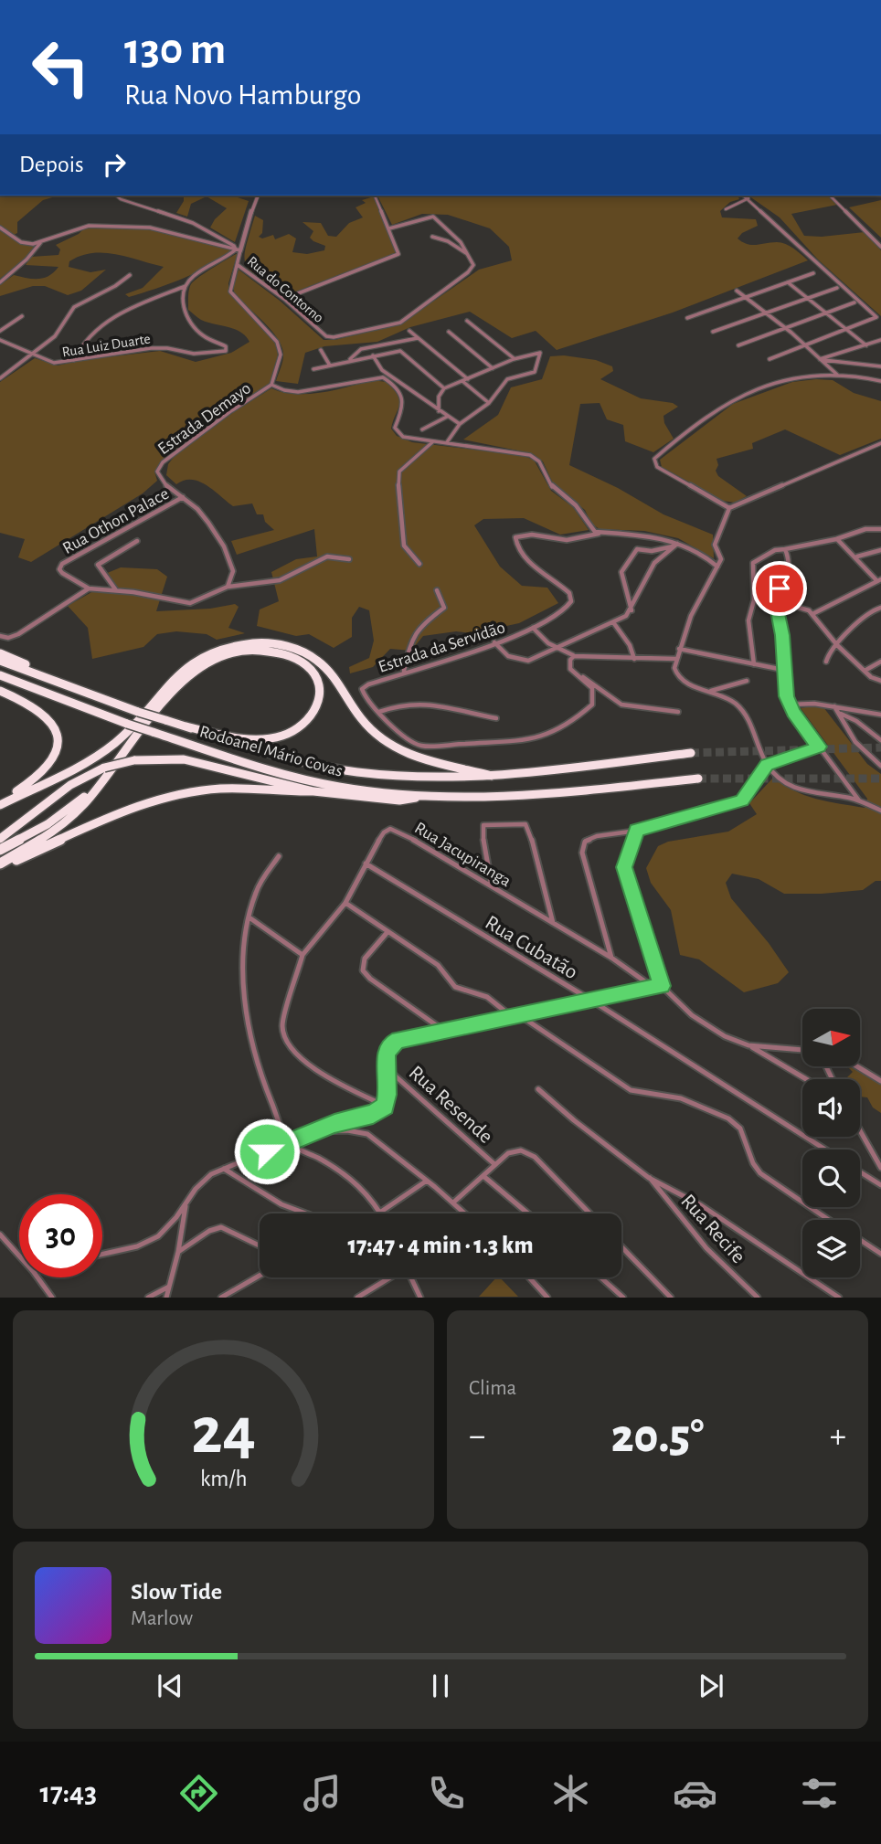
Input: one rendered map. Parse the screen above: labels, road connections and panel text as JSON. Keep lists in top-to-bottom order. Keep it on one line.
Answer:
{"streets":{"highway":["Rodoanel Mário Covas"],"street":["Rua do Contorno","Rua Luiz Duarte","Estrada Demayo","Rua Othon Palace","Estrada da Servidão","Rua Jacupiranga","Rua Cubatão","Rua Resende","Rua Recife"]},"crossings":[["Estrada Demayo","Rua Othon Palace"],["Rua Jacupiranga","Rua Cubatão"]],"north":"right","page":{"turn":["130 m","Rua Novo Hamburgo"],"then":"Depois","limit":"30","trip":"17:47 · 4 min · 1.3 km","tile":"Clima","heat":["−","20.5°","+"],"song":["Slow Tide","Marlow"],"tabs":"17:43","gauge":["24","km/h"]}}
